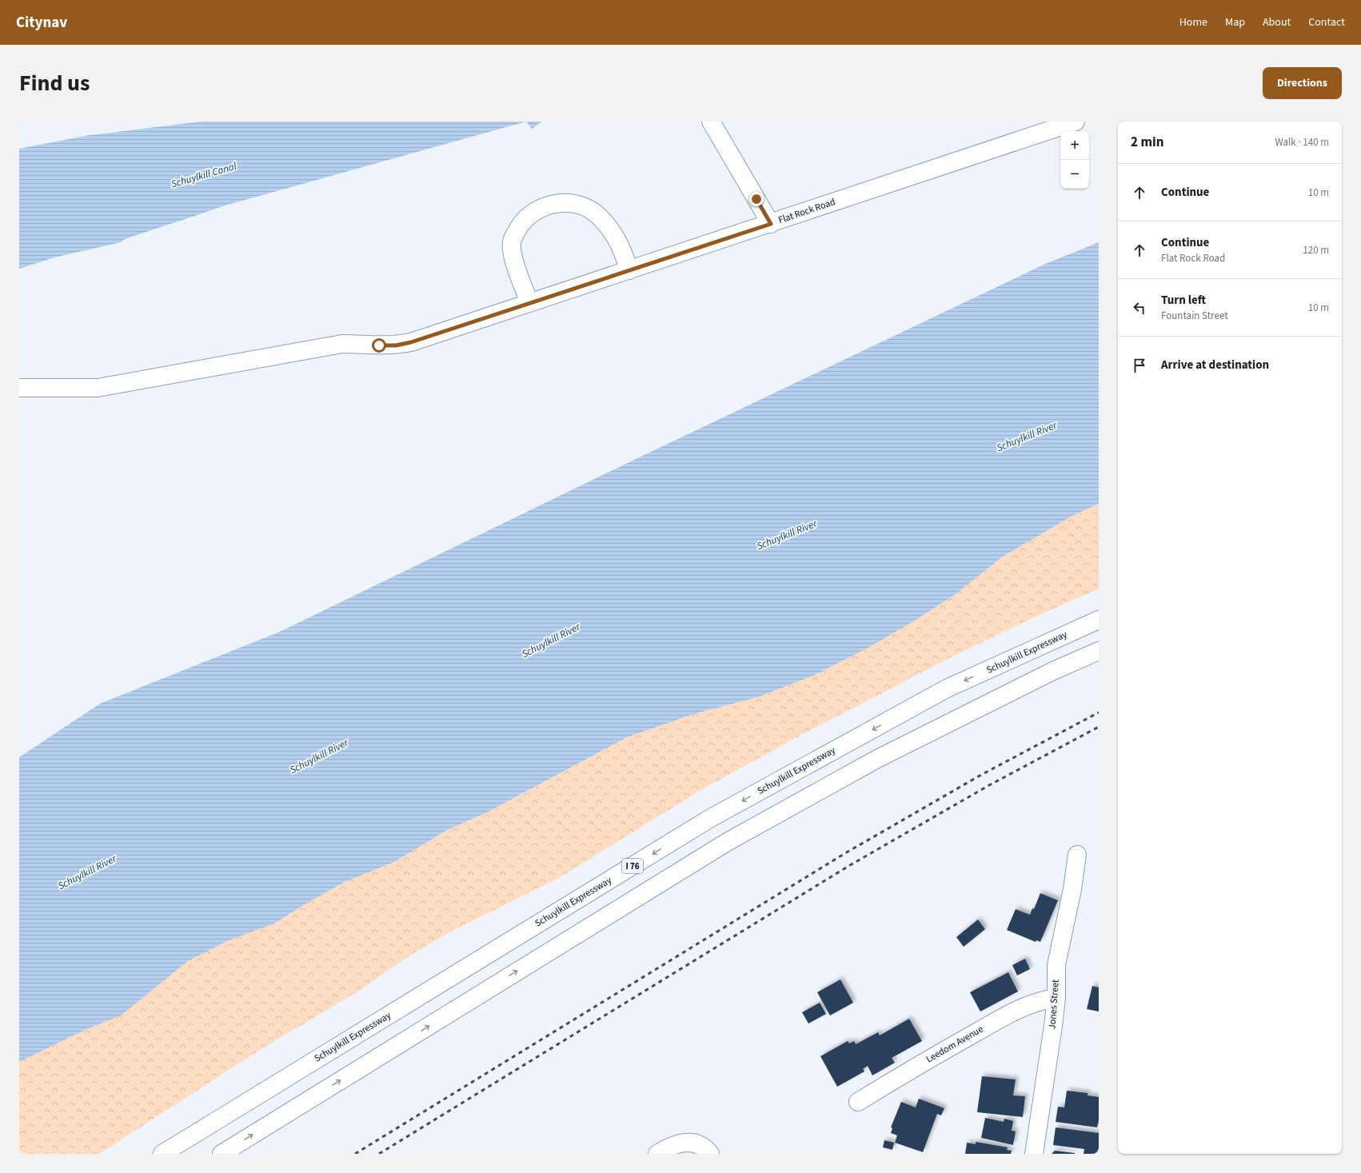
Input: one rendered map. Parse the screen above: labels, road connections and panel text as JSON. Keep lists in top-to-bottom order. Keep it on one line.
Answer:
{"streets":{"main road":["Flat Rock Road","Schuylkill Expressway","I 76","Jones Street","Leedom Avenue"]},"crossings":[["Jones Street","Leedom Avenue"]],"water":["Schuylkill Canal","Schuylkill River"],"page":{"header":"Citynav","nav":["Home","Map","About","Contact"],"title":"Find us","buttons":"Directions","heading":["2 min","Walk · 140 m"],"map_buttons":["+","−"],"list":[["Continue","10 m"],["Continue","Flat Rock Road","120 m"],["Turn left","Fountain Street","10 m"],"Arrive at destination"]}}
